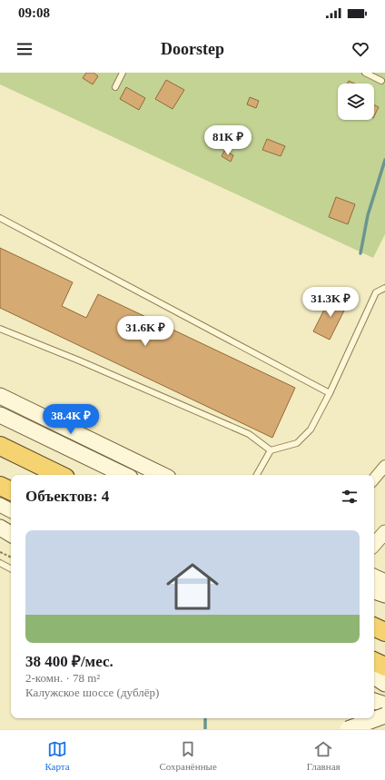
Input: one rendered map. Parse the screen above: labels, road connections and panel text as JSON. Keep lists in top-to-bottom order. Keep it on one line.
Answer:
{"page":{"status":"09:08","header":"Doorstep","price":["81K ₽","31.3K ₽","31.6K ₽","38.4K ₽"],"heading":"Объектов: 4","list":[{"name":"38 400 ₽/мес.","note":"2-комн. · 78 m² · Калужское шоссе (дублёр)"}],"tabs":["Карта","Сохранённые","Главная"]}}
